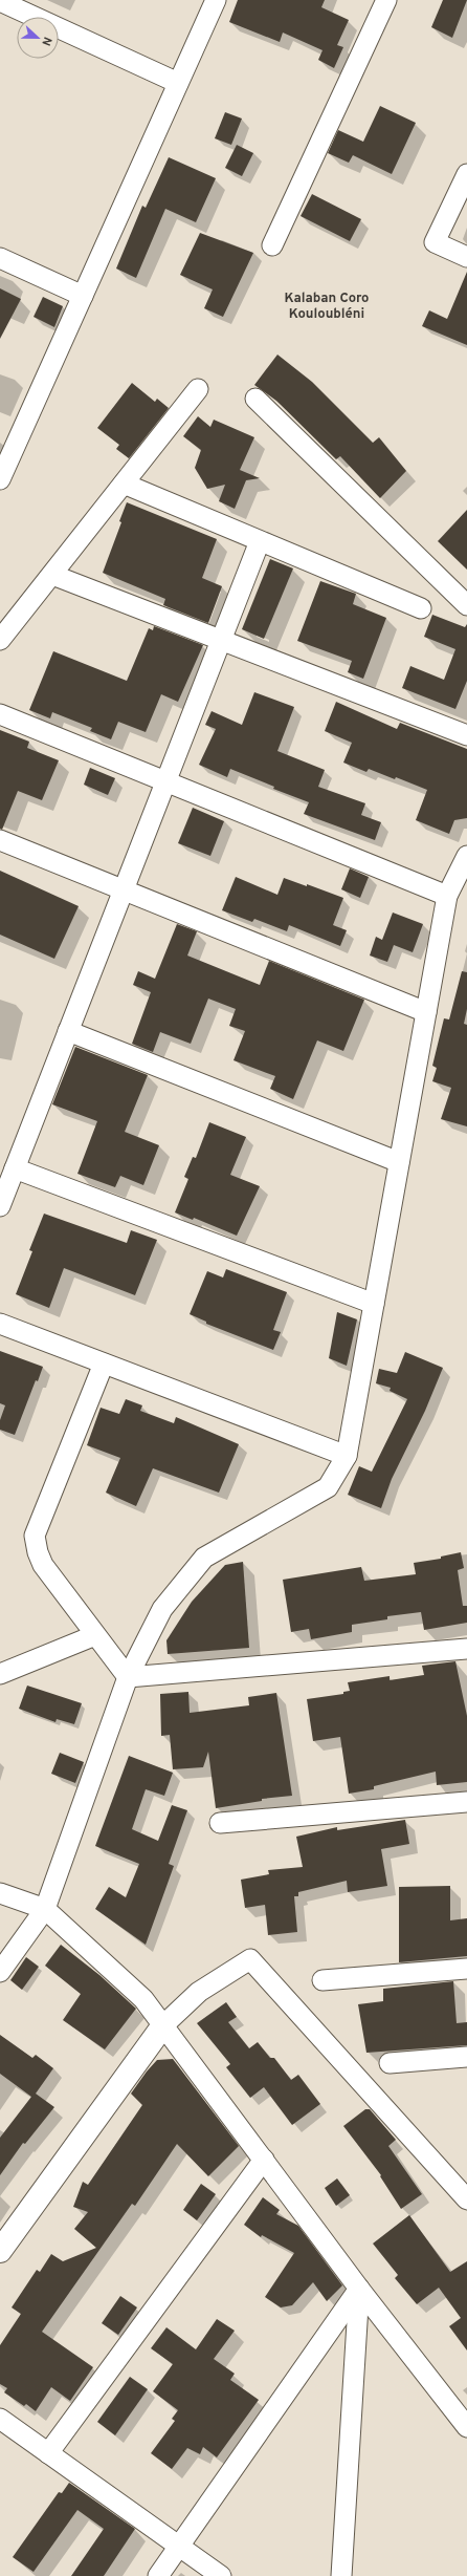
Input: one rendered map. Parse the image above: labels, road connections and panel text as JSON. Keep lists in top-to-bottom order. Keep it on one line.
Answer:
{"districts":["Kalaban Coro Kouloubléni"],"north":"right"}
